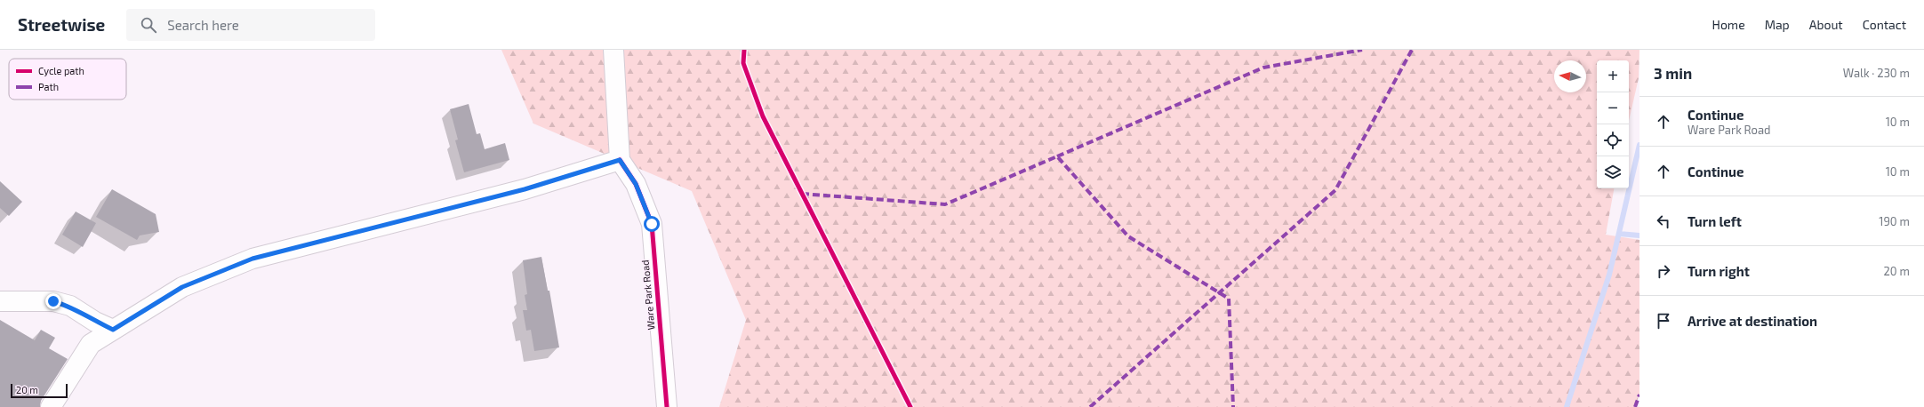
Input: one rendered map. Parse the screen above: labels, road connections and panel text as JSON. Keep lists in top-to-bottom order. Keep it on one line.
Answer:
{"streets":{"street":["Ware Park Road"]},"legend":["Cycle path","Path"],"scale_bar":"20 m","north":"left","page":{"header":"Streetwise","search":"Search here","nav":["Home","Map","About","Contact"],"heading":["3 min","Walk · 230 m"],"map_buttons":["+","−"],"list":[["Continue","Ware Park Road","10 m"],["Continue","10 m"],["Turn left","190 m"],["Turn right","20 m"],"Arrive at destination"],"scale":"20 m"}}
